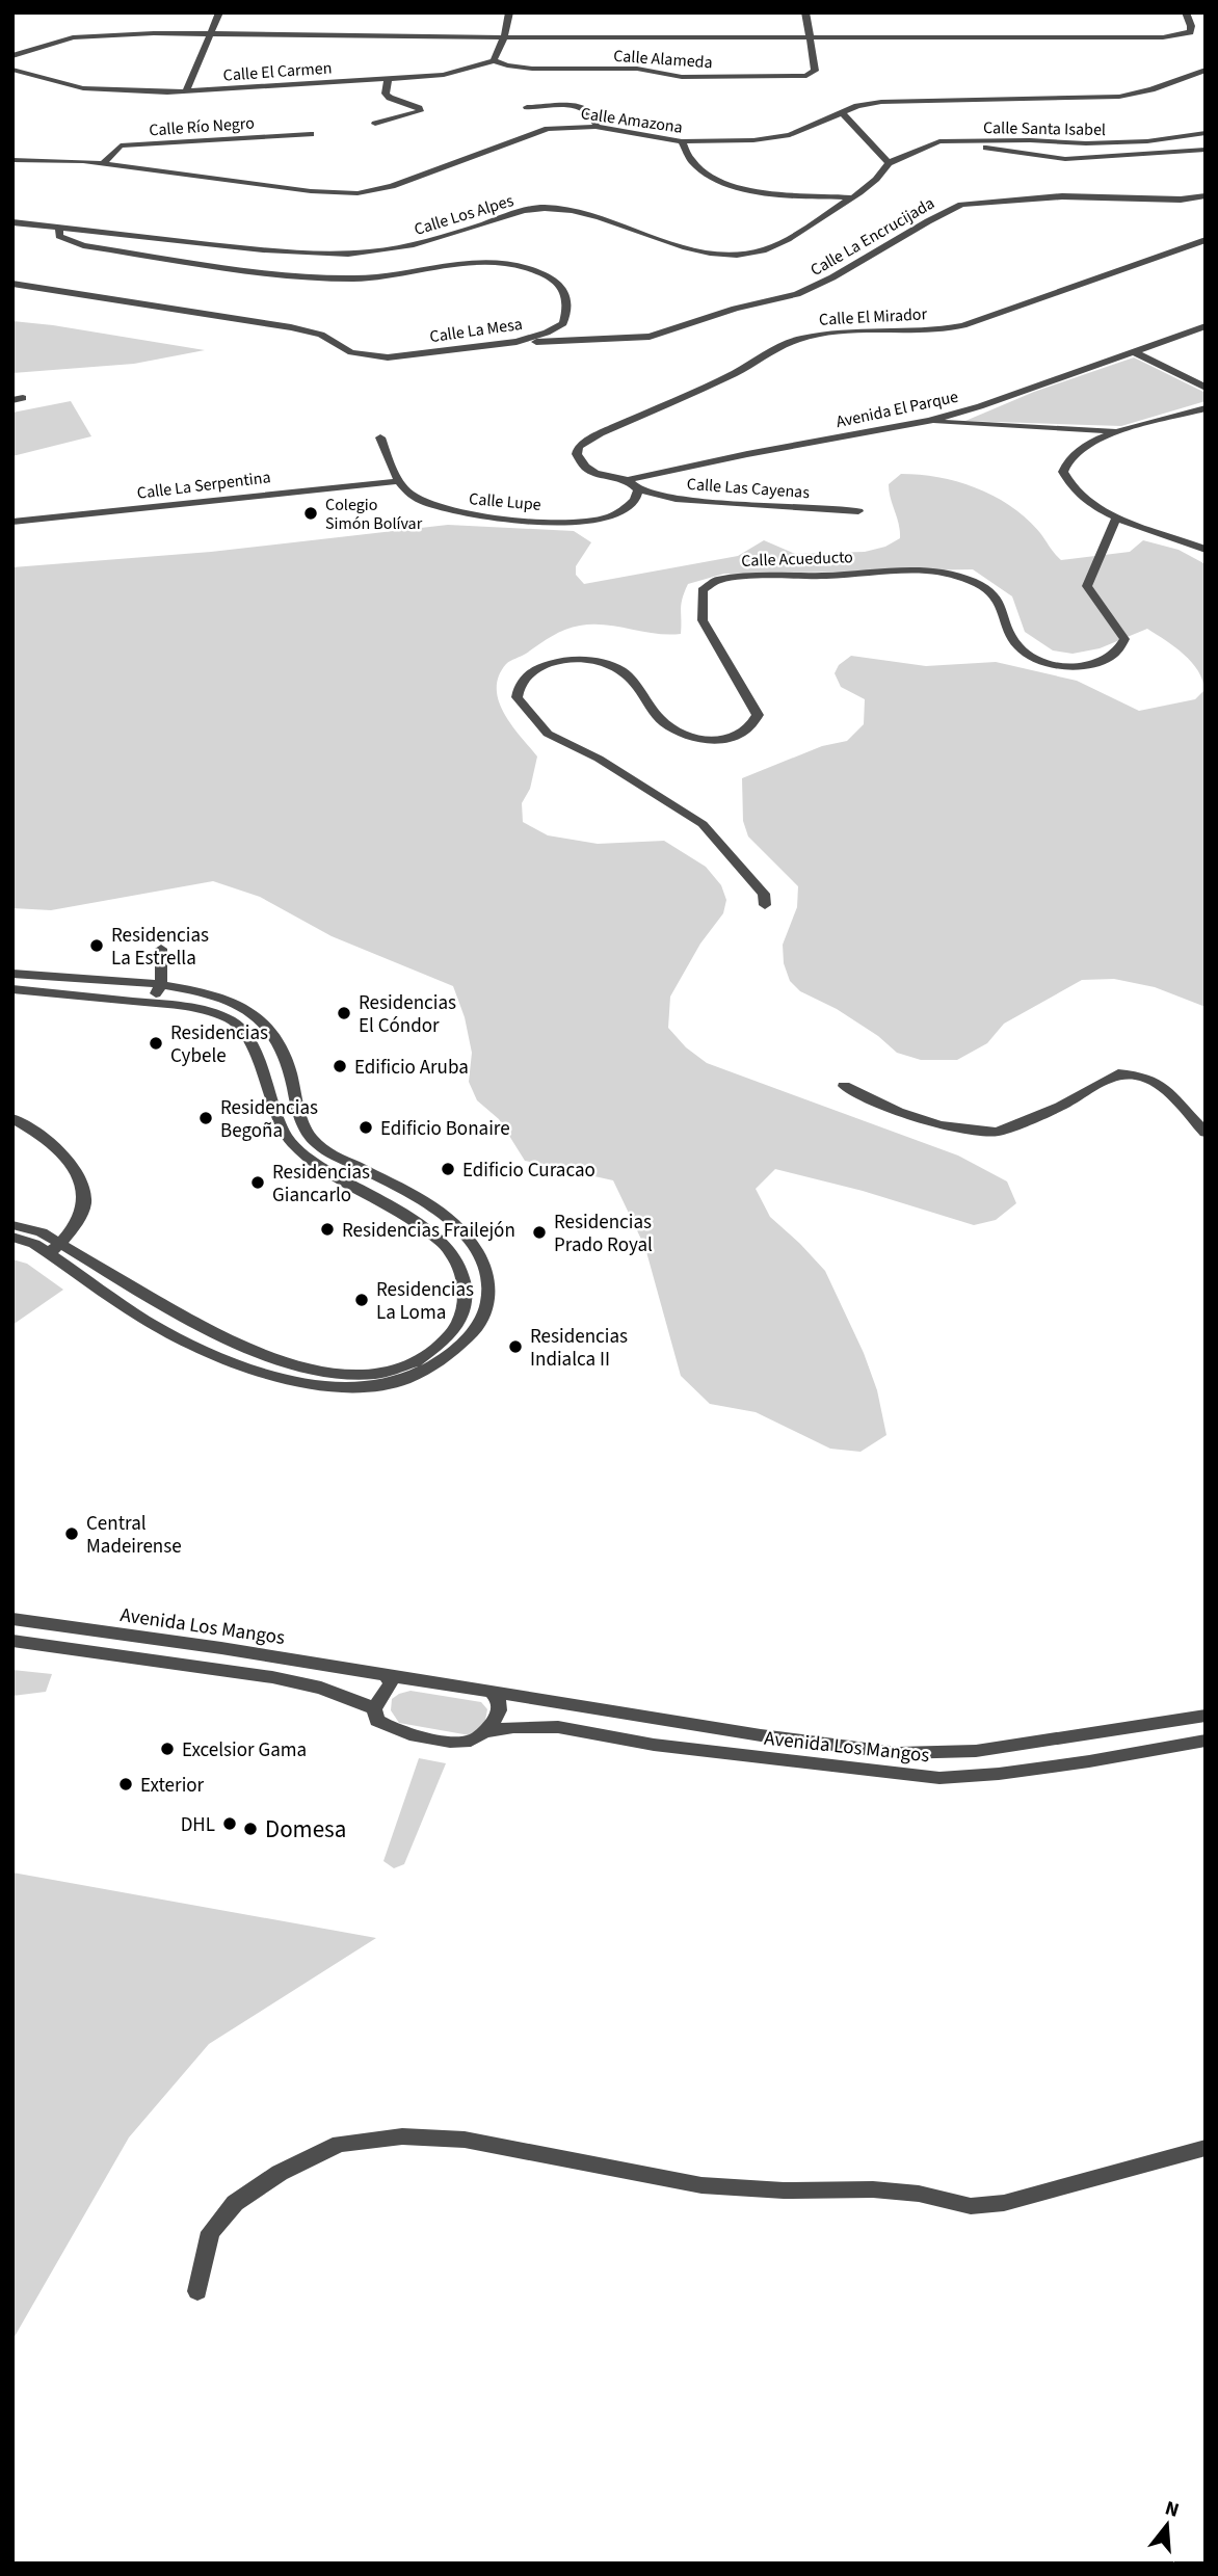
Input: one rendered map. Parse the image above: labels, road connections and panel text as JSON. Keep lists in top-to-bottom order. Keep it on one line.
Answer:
{"streets":{"street":["Calle Alameda","Calle El Carmen","Calle Amazona","Calle Río Negro","Calle Santa Isabel","Calle Los Alpes","Calle La Encrucijada","Calle El Mirador","Calle La Mesa","Avenida El Parque","Calle La Serpentina","Calle Las Cayenas","Calle Lupe","Calle Acueducto","Avenida Los Mangos"]},"crossings":[["Calle Alameda","Calle El Carmen"],["Calle Amazona","Calle Río Negro"],["Calle Santa Isabel","Calle Los Alpes"],["Calle La Encrucijada","Calle La Mesa"],["Calle El Mirador","Avenida El Parque"],["Calle La Serpentina","Calle Lupe"],["Calle Las Cayenas","Calle Lupe"]],"places":["Colegio Simón Bolívar","Residencias La Estrella","Residencias El Cóndor","Residencias Cybele","Edificio Aruba","Residencias Begoña","Edificio Bonaire","Edificio Curacao","Residencias Giancarlo","Residencias Frailejón","Residencias Prado Royal","Residencias La Loma","Residencias Indialca II","Central Madeirense","Excelsior Gama","Exterior","DHL","Domesa"],"north":"top"}
